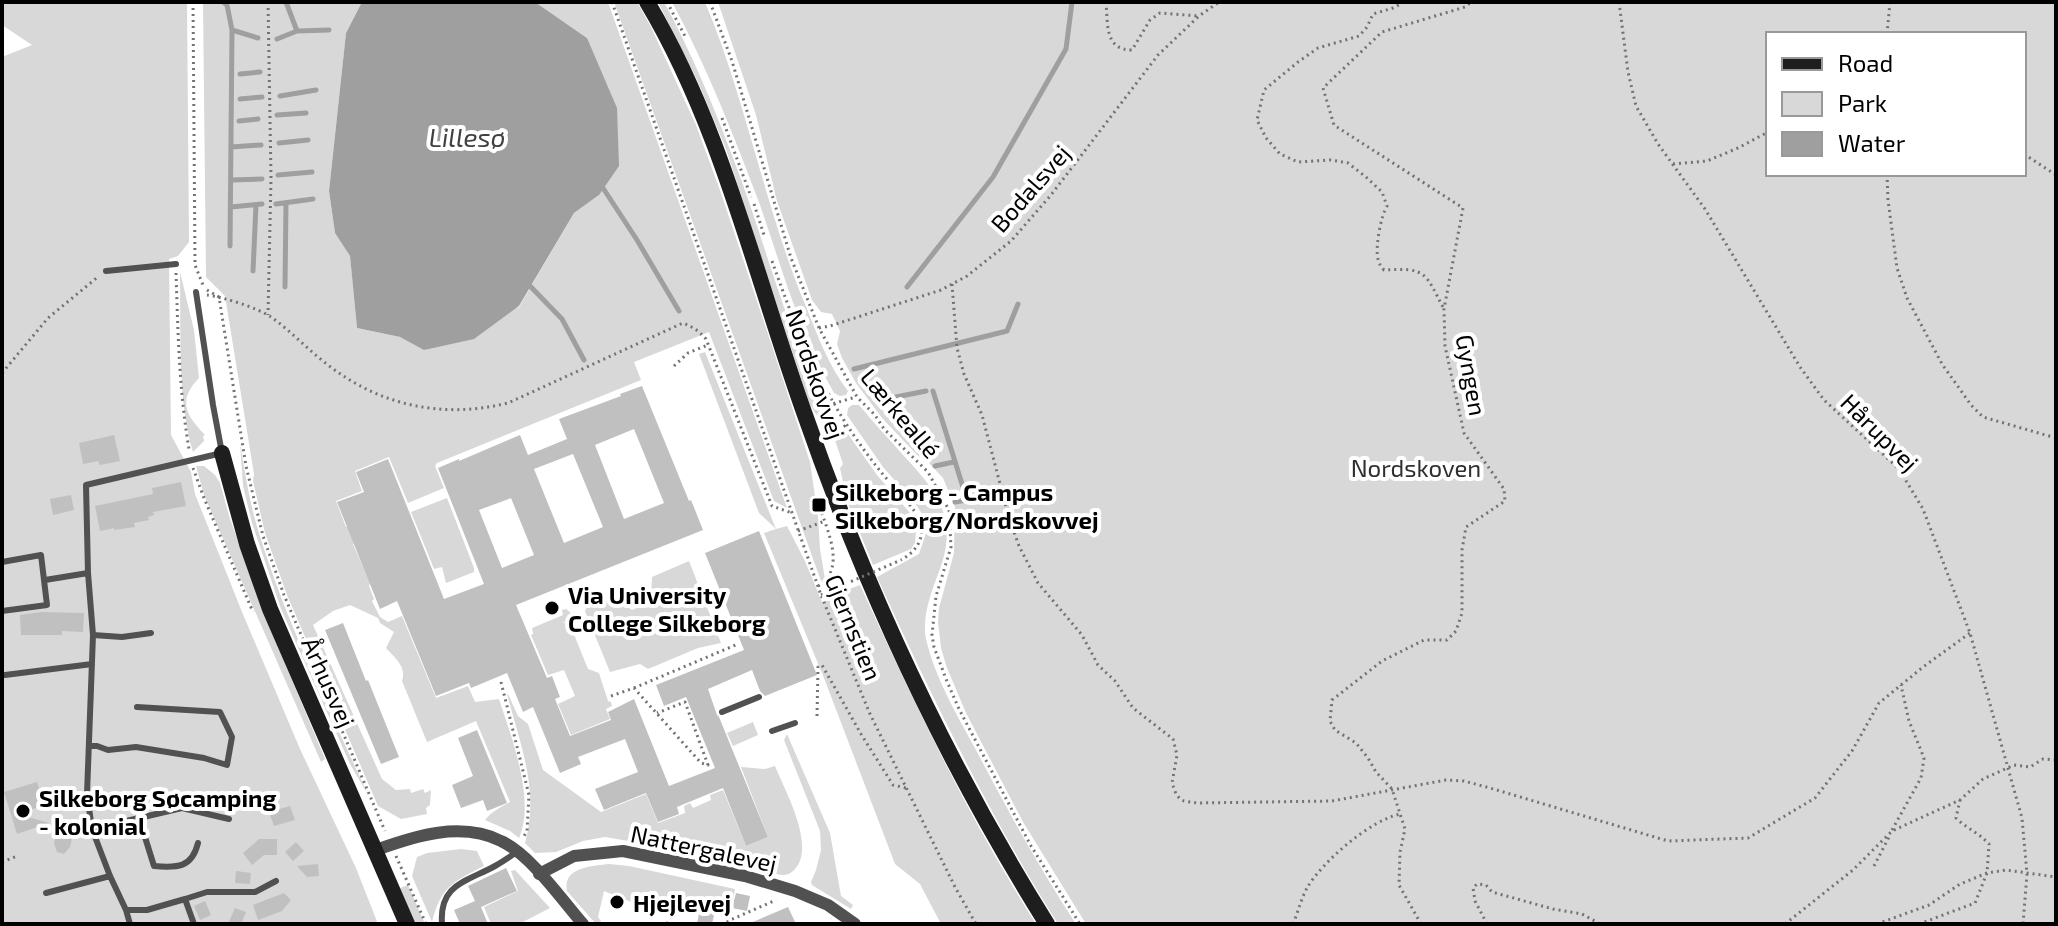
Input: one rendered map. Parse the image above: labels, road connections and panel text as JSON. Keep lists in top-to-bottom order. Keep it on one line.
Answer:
{"streets":{"street":["Nordskovvej","Århusvej","Nattergalevej"],"path":["Bodalsvej","Gyngen","Lærkeallé","Hårupvej","Gjernstien"]},"crossings":[["Bodalsvej","Lærkeallé"]],"water":["Lillesø"],"parks":["Nordskoven"],"places":{"transit":["Silkeborg - Campus Silkeborg/Nordskovvej"],"other":["Via University College Silkeborg","Silkeborg Søcamping - kolonial","Hjejlevej"]},"legend":["Road","Park","Water"]}
